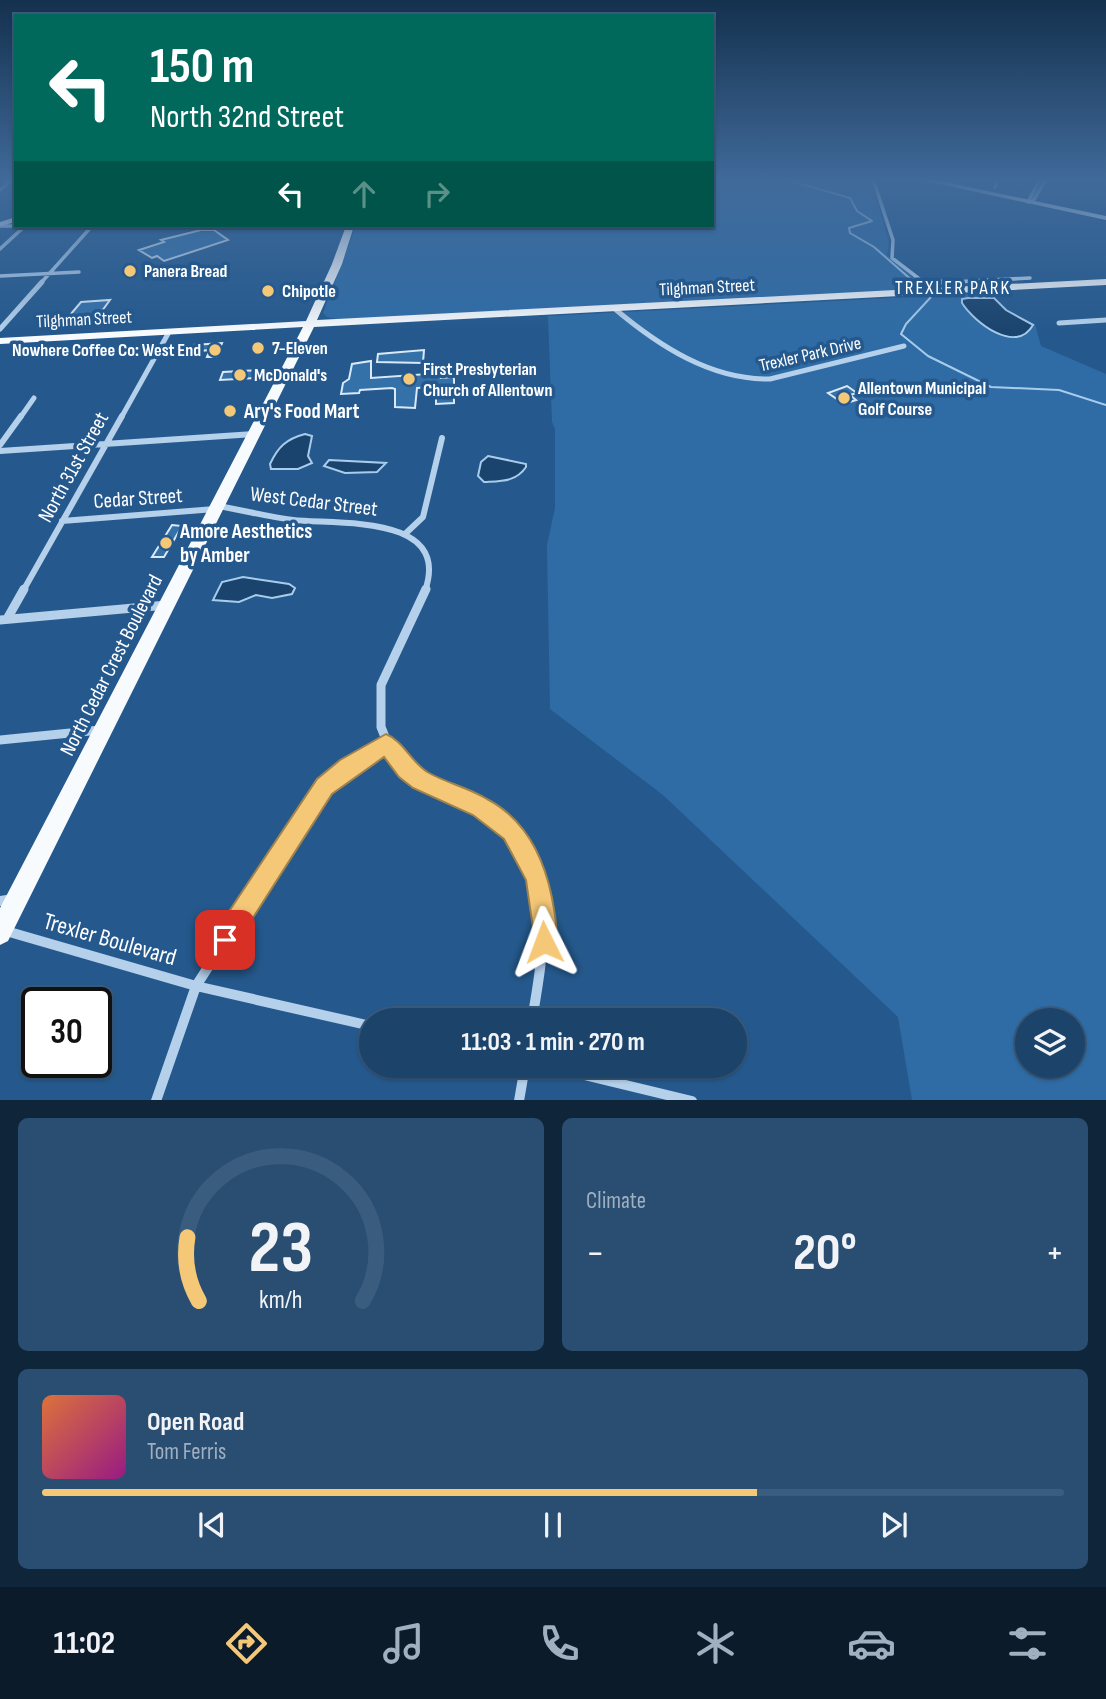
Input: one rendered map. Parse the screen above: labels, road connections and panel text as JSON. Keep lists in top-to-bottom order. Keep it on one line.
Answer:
{"streets":{"main road":["Tilghman Street","North Cedar Crest Boulevard"],"street":["Trexler Park Drive","North 31st Street","Cedar Street","West Cedar Street","Trexler Boulevard"]},"crossings":[["Tilghman Street","Trexler Park Drive"],["Tilghman Street","North 31st Street"],["Tilghman Street","North Cedar Crest Boulevard"],["North 31st Street","Cedar Street"],["Cedar Street","West Cedar Street"],["Cedar Street","North Cedar Crest Boulevard"],["West Cedar Street","North Cedar Crest Boulevard"],["North Cedar Crest Boulevard","Trexler Boulevard"]],"districts":["TREXLER PARK"],"places":["Panera Bread","Chipotle","7-Eleven","Nowhere Coffee Co: West End","McDonald's","First Presbyterian Church of Allentown","Allentown Municipal Golf Course","Ary's Food Mart","Amore Aesthetics by Amber"],"page":{"turn":["150 m","North 32nd Street"],"limit":"30","trip":"11:03 · 1 min · 270 m","tile":"Climate","heat":["−","20°","+"],"song":["Open Road","Tom Ferris"],"tabs":"11:02","gauge":["23","km/h"]}}
